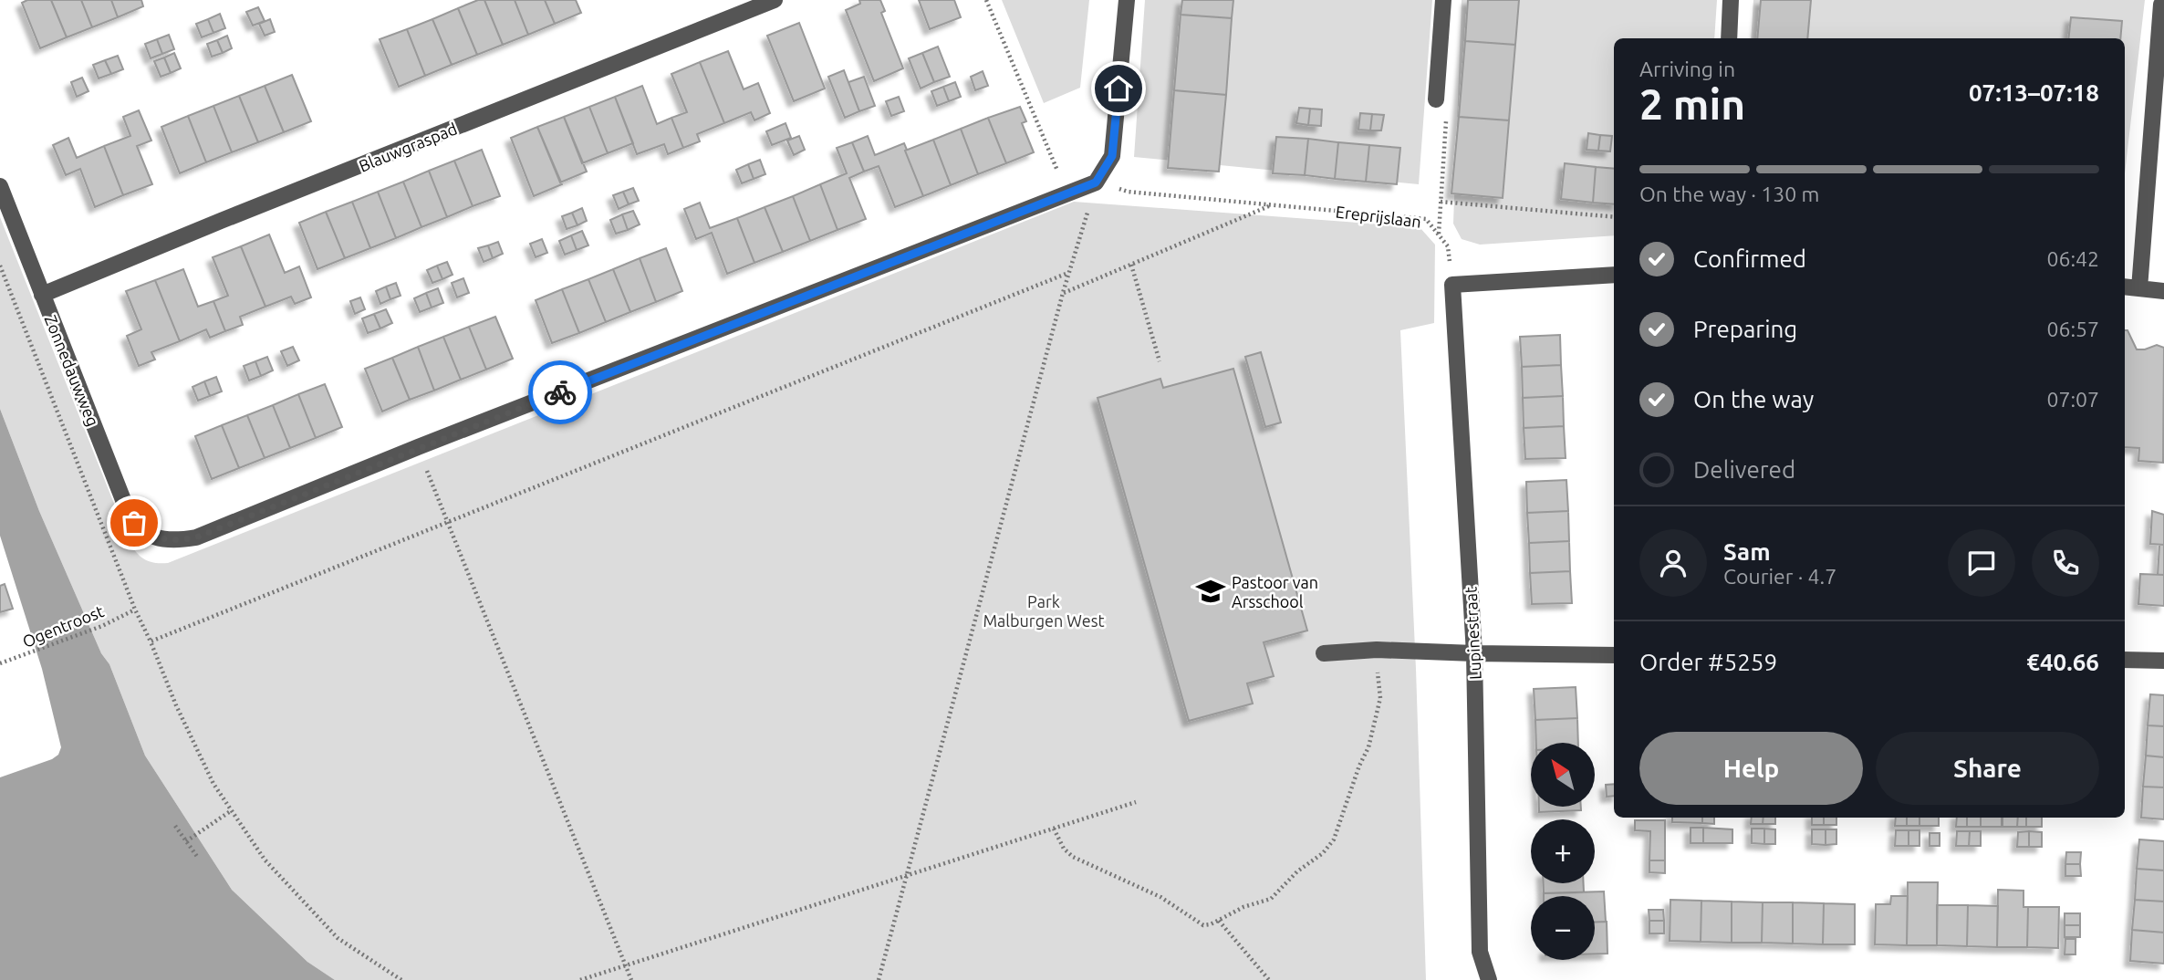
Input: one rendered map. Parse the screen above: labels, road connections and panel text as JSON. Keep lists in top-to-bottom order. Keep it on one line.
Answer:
{"streets":{"street":["Blauwgraspad","Zonnedauwweg","Lupinestraat"],"path":["Ereprijslaan","Ogentroost"]},"crossings":[["Blauwgraspad","Zonnedauwweg"],["Ereprijslaan","Lupinestraat"]],"parks":["Park Malburgen West"],"places":{"school or university":["Pastoor van Arsschool"]},"north":"top left","page":{"heading":["2 min","Arriving in","07:13–07:18"],"panel":["Sam","Courier · 4.7","Order #5259","€40.66"],"bar":"On the way · 130 m","list":[["Confirmed","06:42"],["Preparing","06:57"],["On the way","07:07"],"Delivered"],"buttons":["Help","Share"],"map_buttons":["+","−"]}}
